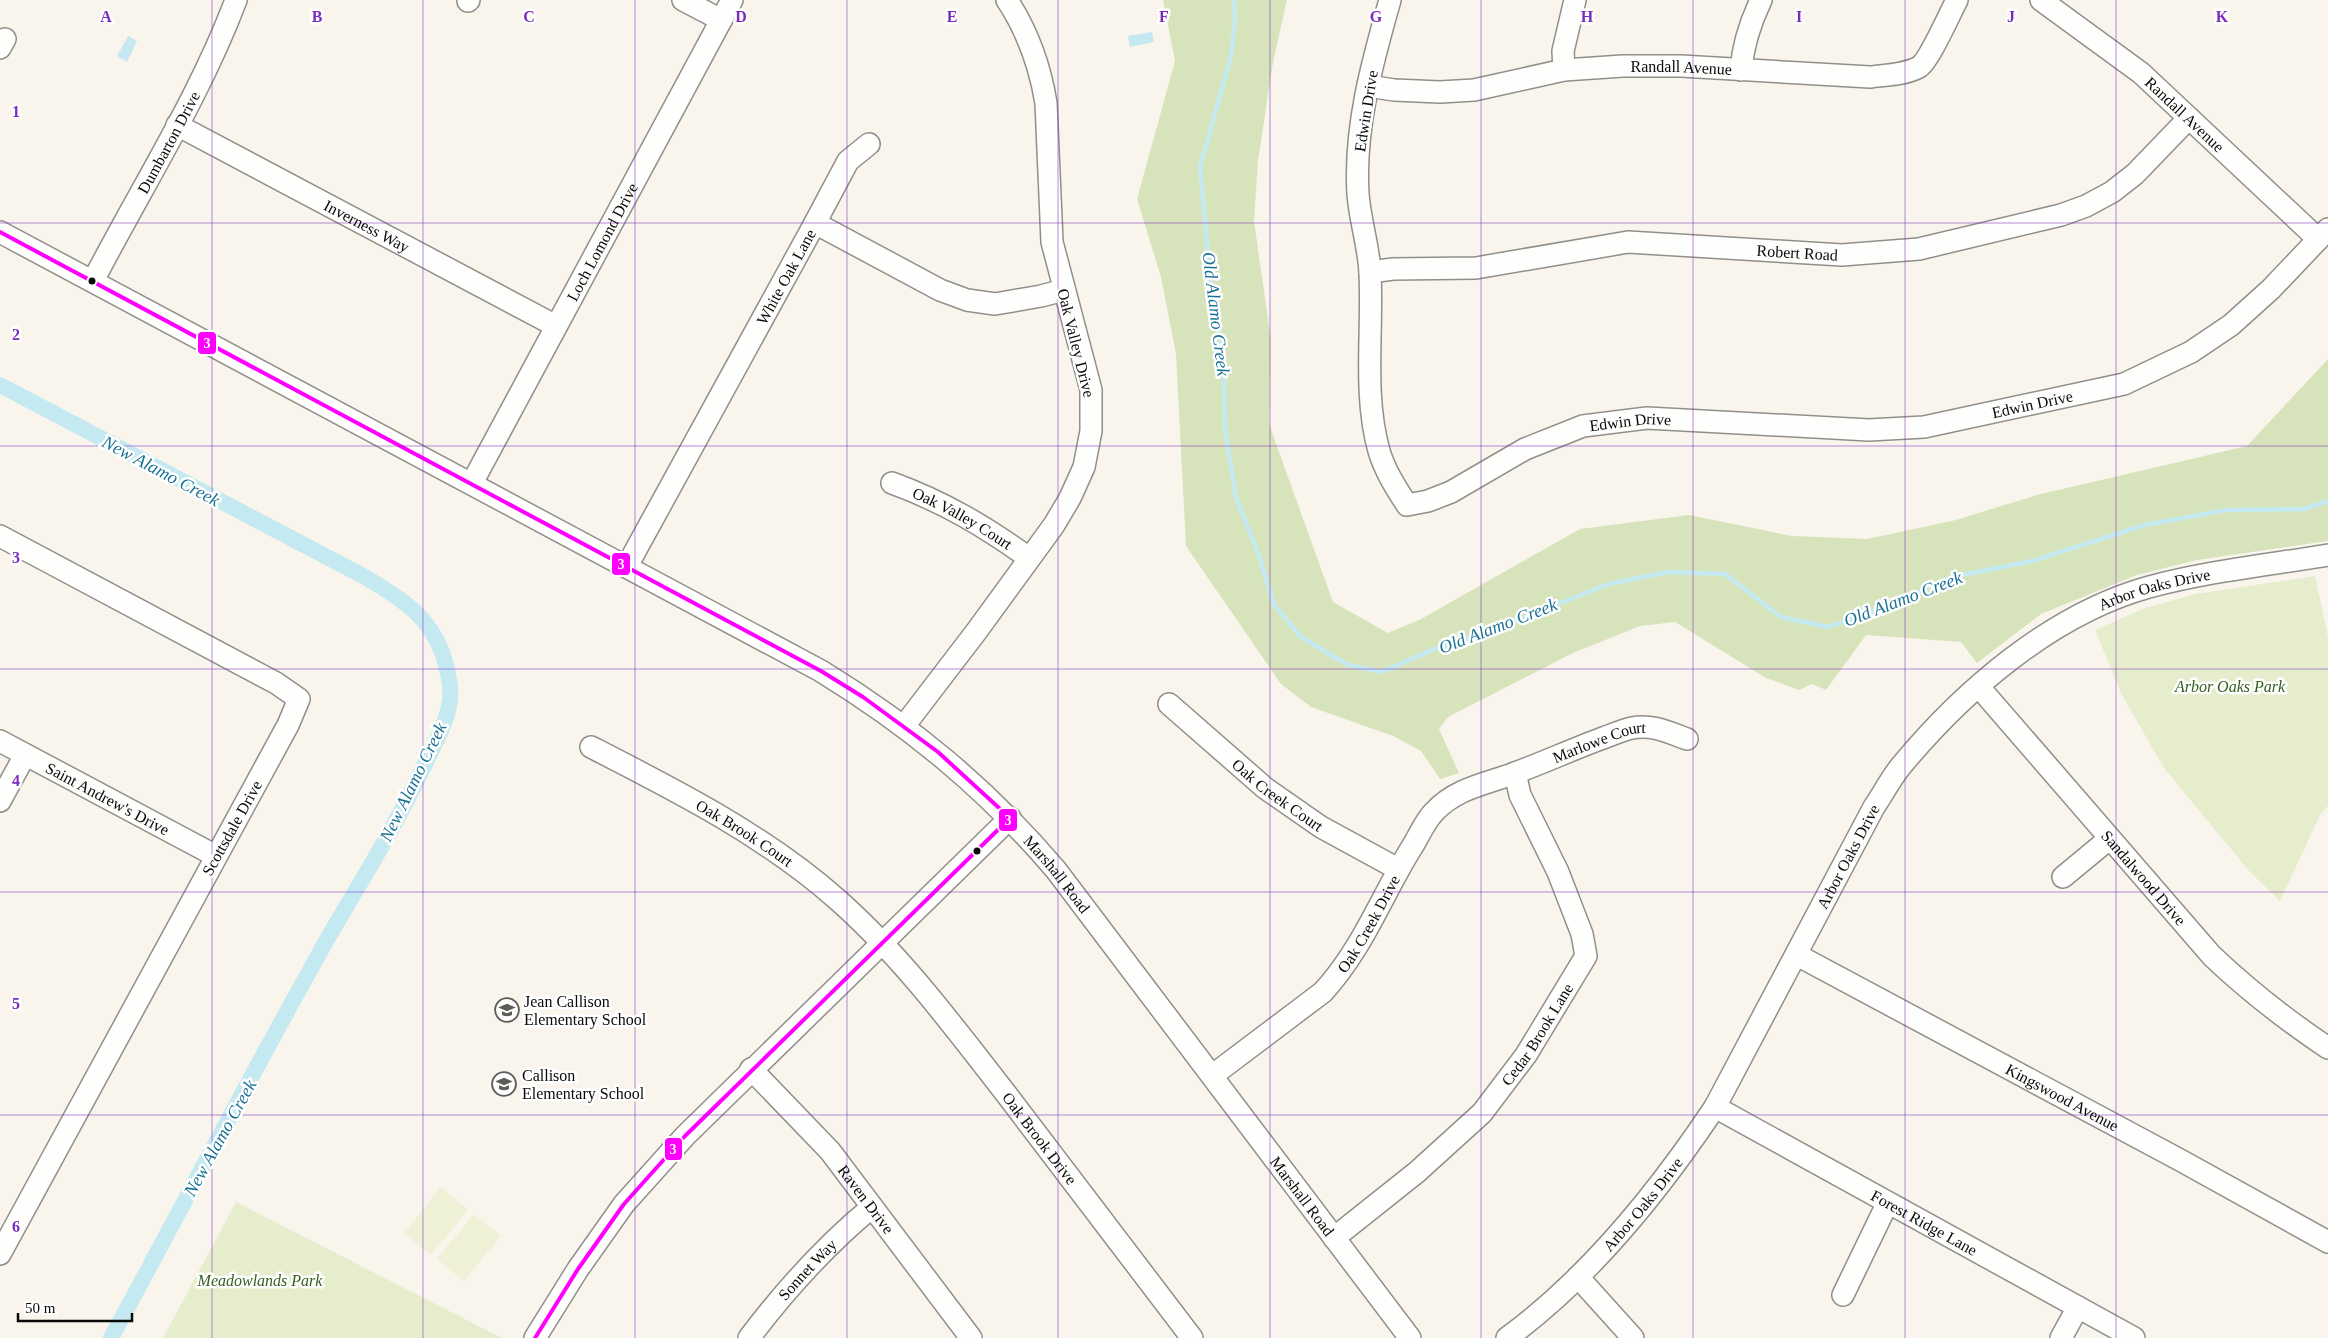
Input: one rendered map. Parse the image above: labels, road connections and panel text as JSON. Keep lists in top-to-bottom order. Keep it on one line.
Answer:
{"streets":{"street":["Randall Avenue","Edwin Drive","Dumbarton Drive","Inverness Way","Loch Lomond Drive","Robert Road","White Oak Lane","Oak Valley Drive","Oak Valley Court","Arbor Oaks Drive","Marlowe Court","Oak Creek Court","Saint Andrew's Drive","Scottsdale Drive","Oak Brook Court","Marshall Road","Sandalwood Drive","Oak Creek Drive","Cedar Brook Lane","Kingswood Avenue","Oak Brook Drive","Raven Drive","Forest Ridge Lane","Sonnet Way"]},"crossings":[["Randall Avenue","Edwin Drive"],["Randall Avenue","Robert Road"],["Edwin Drive","Robert Road"],["Dumbarton Drive","Inverness Way"],["Dumbarton Drive","Marshall Road"],["Inverness Way","Loch Lomond Drive"],["Loch Lomond Drive","Marshall Road"],["White Oak Lane","Oak Valley Drive"],["White Oak Lane","Marshall Road"],["Oak Valley Drive","Oak Valley Court"],["Oak Valley Drive","Marshall Road"],["Arbor Oaks Drive","Sandalwood Drive"],["Arbor Oaks Drive","Kingswood Avenue"],["Arbor Oaks Drive","Forest Ridge Lane"],["Marlowe Court","Oak Creek Drive"],["Marlowe Court","Cedar Brook Lane"],["Oak Creek Court","Oak Creek Drive"],["Saint Andrew's Drive","Scottsdale Drive"],["Oak Brook Court","Oak Brook Drive"],["Marshall Road","Oak Creek Drive"],["Marshall Road","Cedar Brook Lane"],["Oak Creek Drive","Cedar Brook Lane"],["Raven Drive","Sonnet Way"]],"water":["Old Alamo Creek","New Alamo Creek"],"parks":["Arbor Oaks Park","Meadowlands Park"],"places":{"school or university":["Jean Callison Elementary School","Callison Elementary School"]},"lines":["transit line 3"],"scale_bar":"50 m","grid":{"columns":["A","B","C","D","E","F","G","H","I","J","K"],"rows":["1","2","3","4","5","6"]}}
